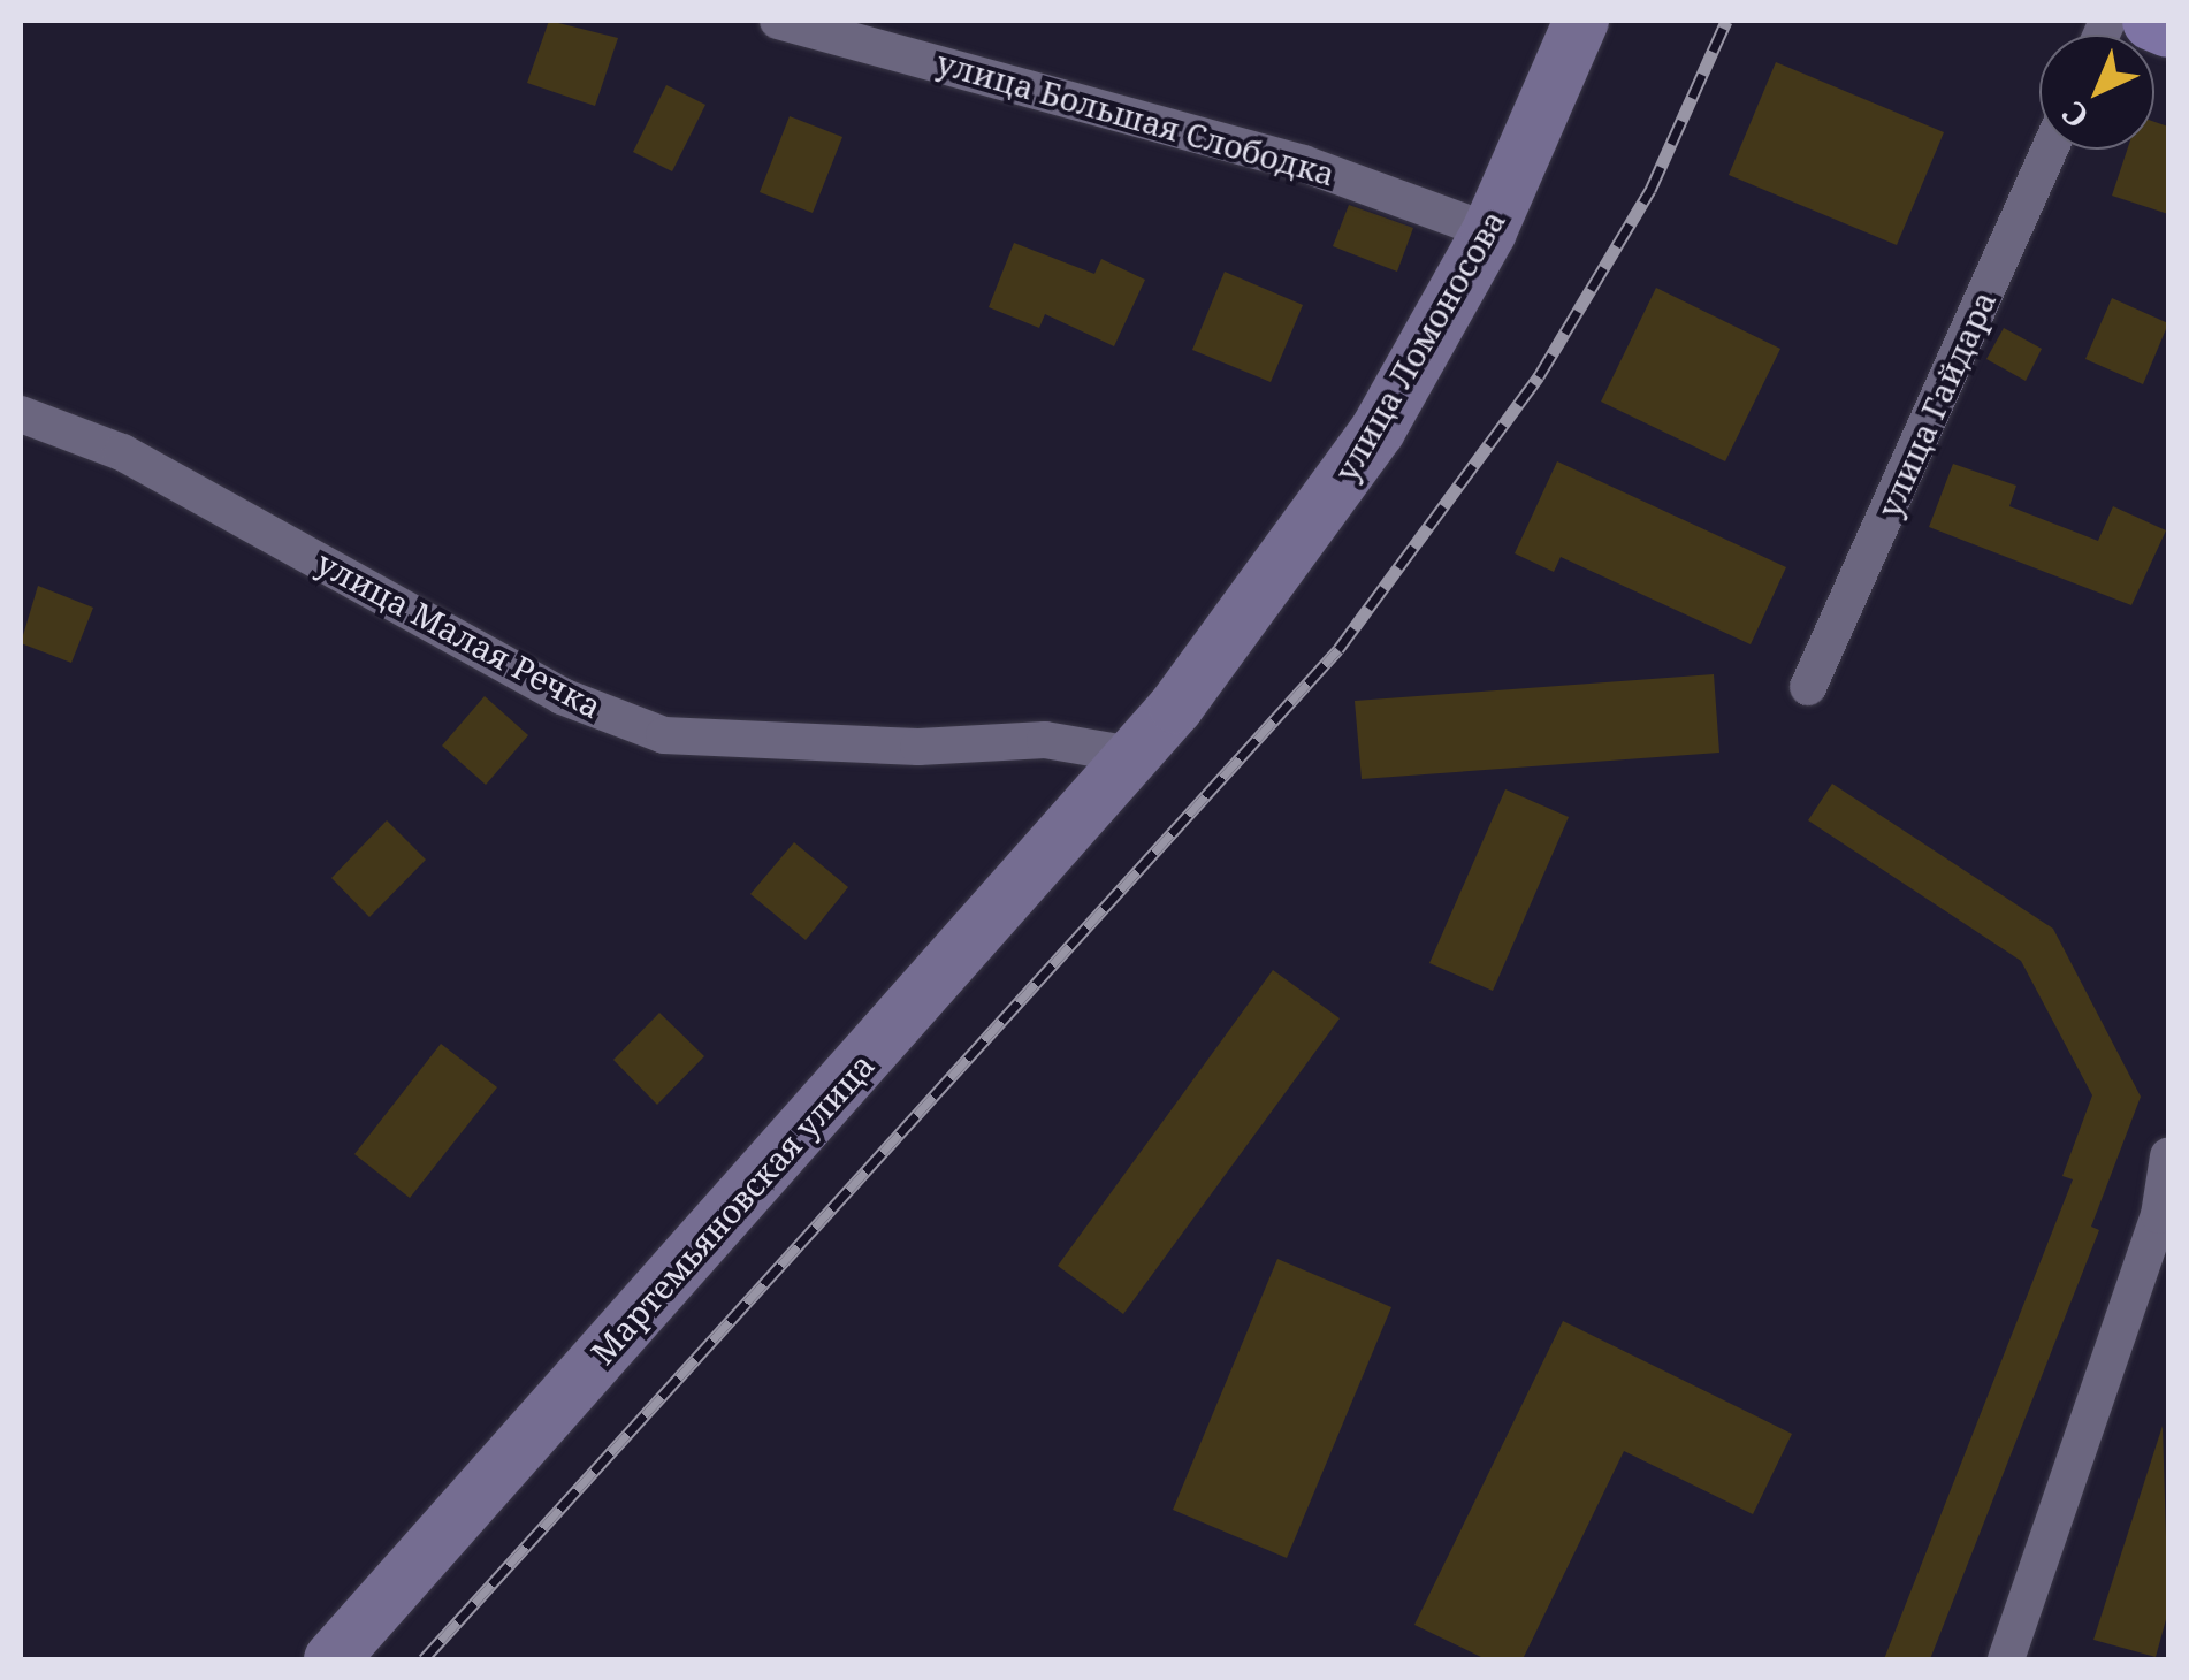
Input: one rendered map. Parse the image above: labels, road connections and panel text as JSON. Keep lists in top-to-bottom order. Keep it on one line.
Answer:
{"streets":{"main road":["улица Ломоносова","Мартемьяновская улица"],"street":["улица Большая Слободка","улица Гайдара","улица Малая Речка"]},"crossings":[["улица Большая Слободка","улица Ломоносова"],["улица Ломоносова","улица Малая Речка"],["улица Ломоносова","Мартемьяновская улица"],["улица Малая Речка","Мартемьяновская улица"]],"north":"bottom left"}
